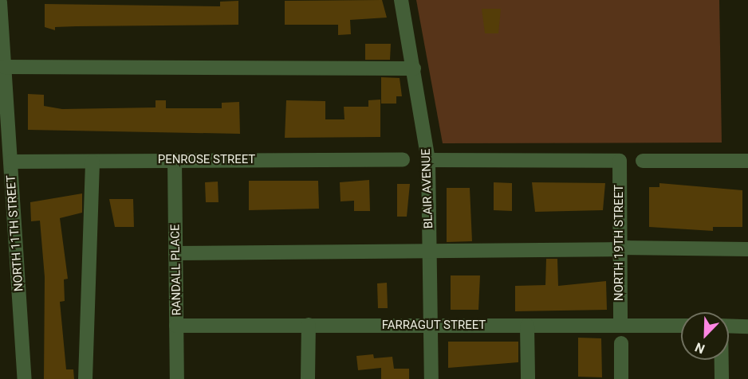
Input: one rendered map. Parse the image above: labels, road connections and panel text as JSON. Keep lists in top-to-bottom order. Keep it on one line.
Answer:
{"streets":{"street":["PENROSE STREET","BLAIR AVENUE","NORTH 11TH STREET","NORTH 19TH STREET","RANDALL PLACE","FARRAGUT STREET"]},"crossings":[["PENROSE STREET","NORTH 11TH STREET"],["PENROSE STREET","RANDALL PLACE"],["BLAIR AVENUE","NORTH 19TH STREET"],["BLAIR AVENUE","FARRAGUT STREET"],["NORTH 19TH STREET","FARRAGUT STREET"],["RANDALL PLACE","FARRAGUT STREET"]],"north":"bottom left"}
